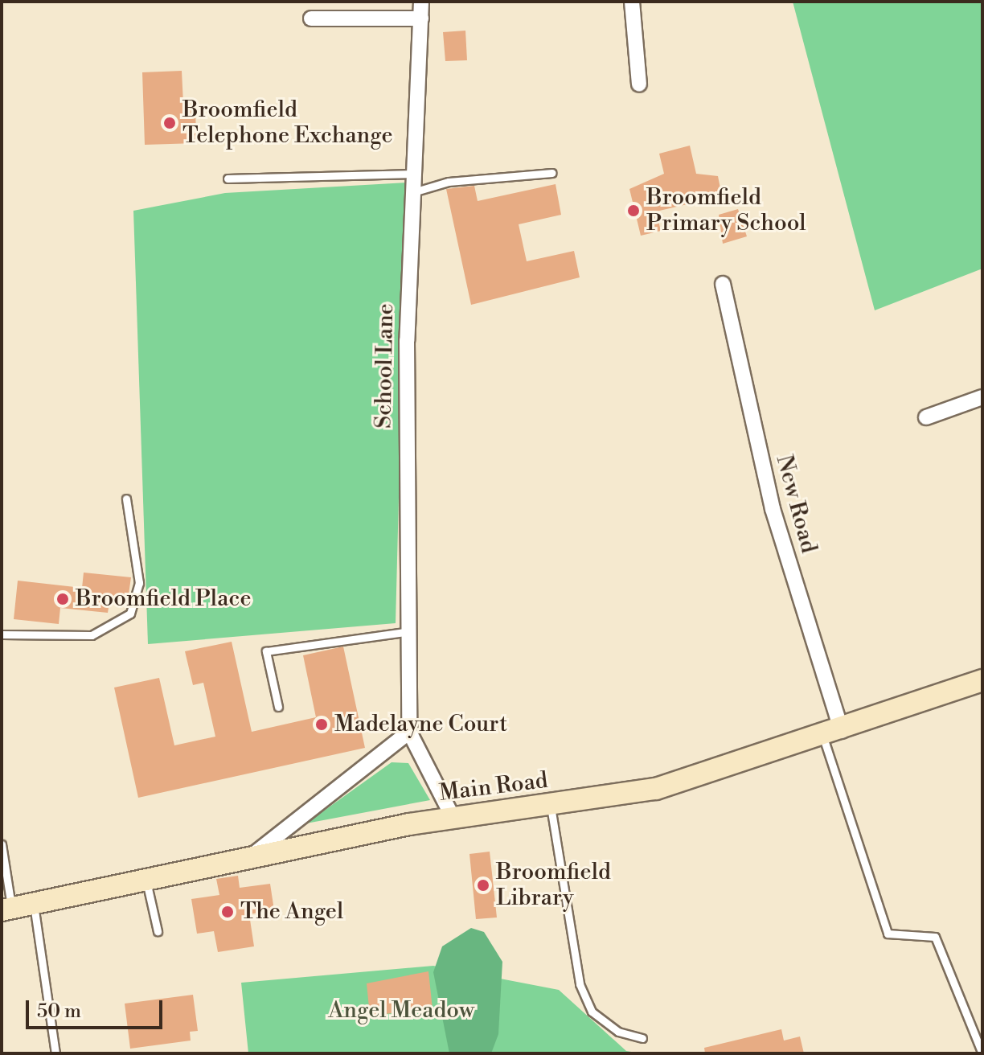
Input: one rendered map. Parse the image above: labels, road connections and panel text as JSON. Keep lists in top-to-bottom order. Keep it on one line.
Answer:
{"streets":{"main road":["Main Road"],"street":["School Lane","New Road"]},"crossings":[["School Lane","Main Road"],["New Road","Main Road"]],"parks":["Angel Meadow"],"places":["Broomfield Telephone Exchange","Broomfield Primary School","Broomfield Place","Madelayne Court","Broomfield Library","The Angel"],"scale_bar":"50 m"}
